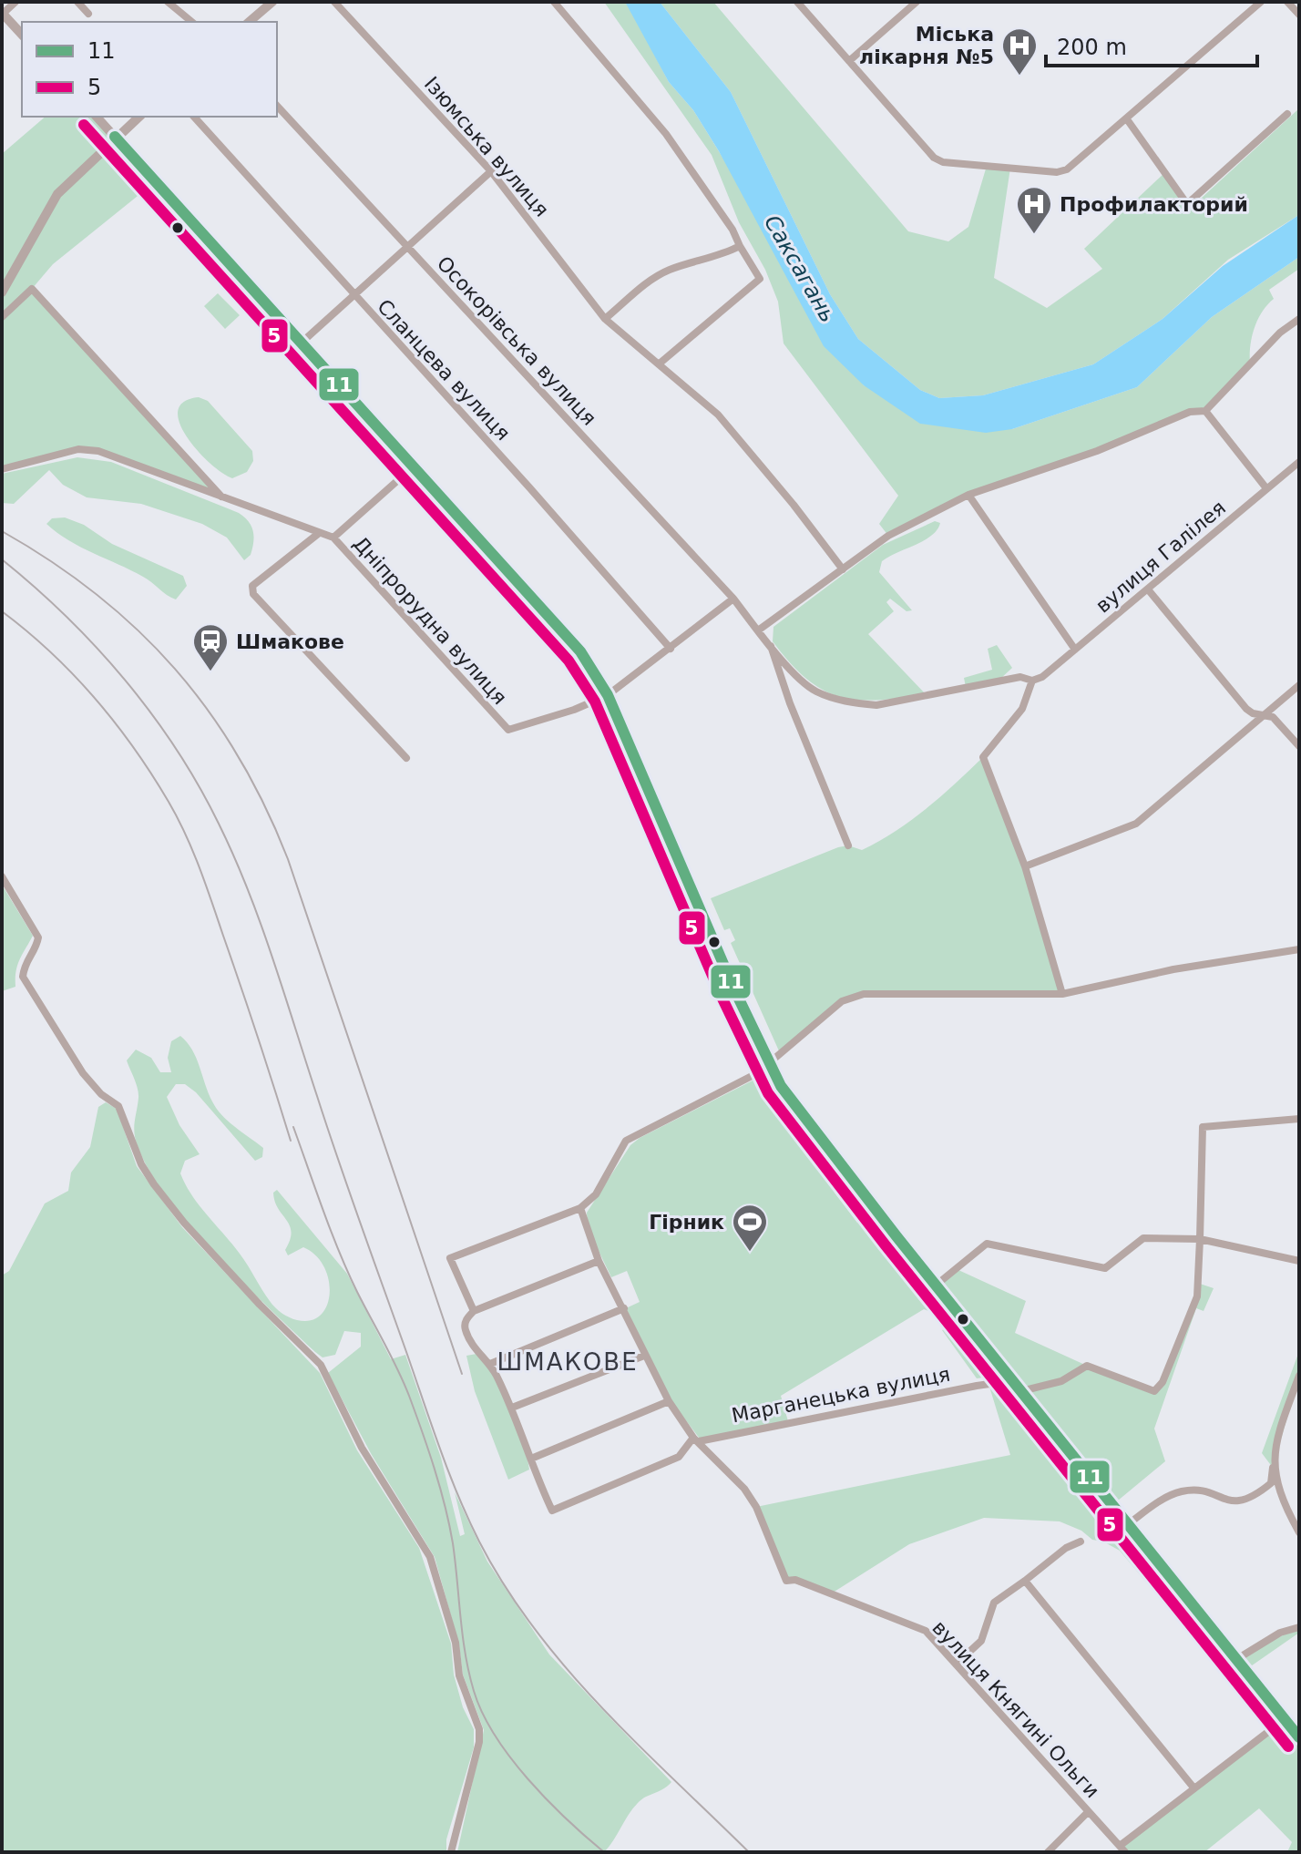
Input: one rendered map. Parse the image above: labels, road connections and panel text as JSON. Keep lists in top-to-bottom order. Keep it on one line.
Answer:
{"streets":{"street":["Ізюмська вулиця","Осокорівська вулиця","Сланцева вулиця","вулиця Галілея","Дніпрорудна вулиця","Марганецька вулиця","вулиця Княгині Ольги"]},"crossings":[["Марганецька вулиця","вулиця Княгині Ольги"]],"districts":["ШМАКОВЕ"],"water":["Саксагань"],"places":{"hospital":["Міська лікарня №5","Профилакторий"],"station":["Шмакове"],"sports":["Гірник"]},"lines":["transit line 5","transit line 11"],"legend":["11","5"],"scale_bar":"200 m"}
